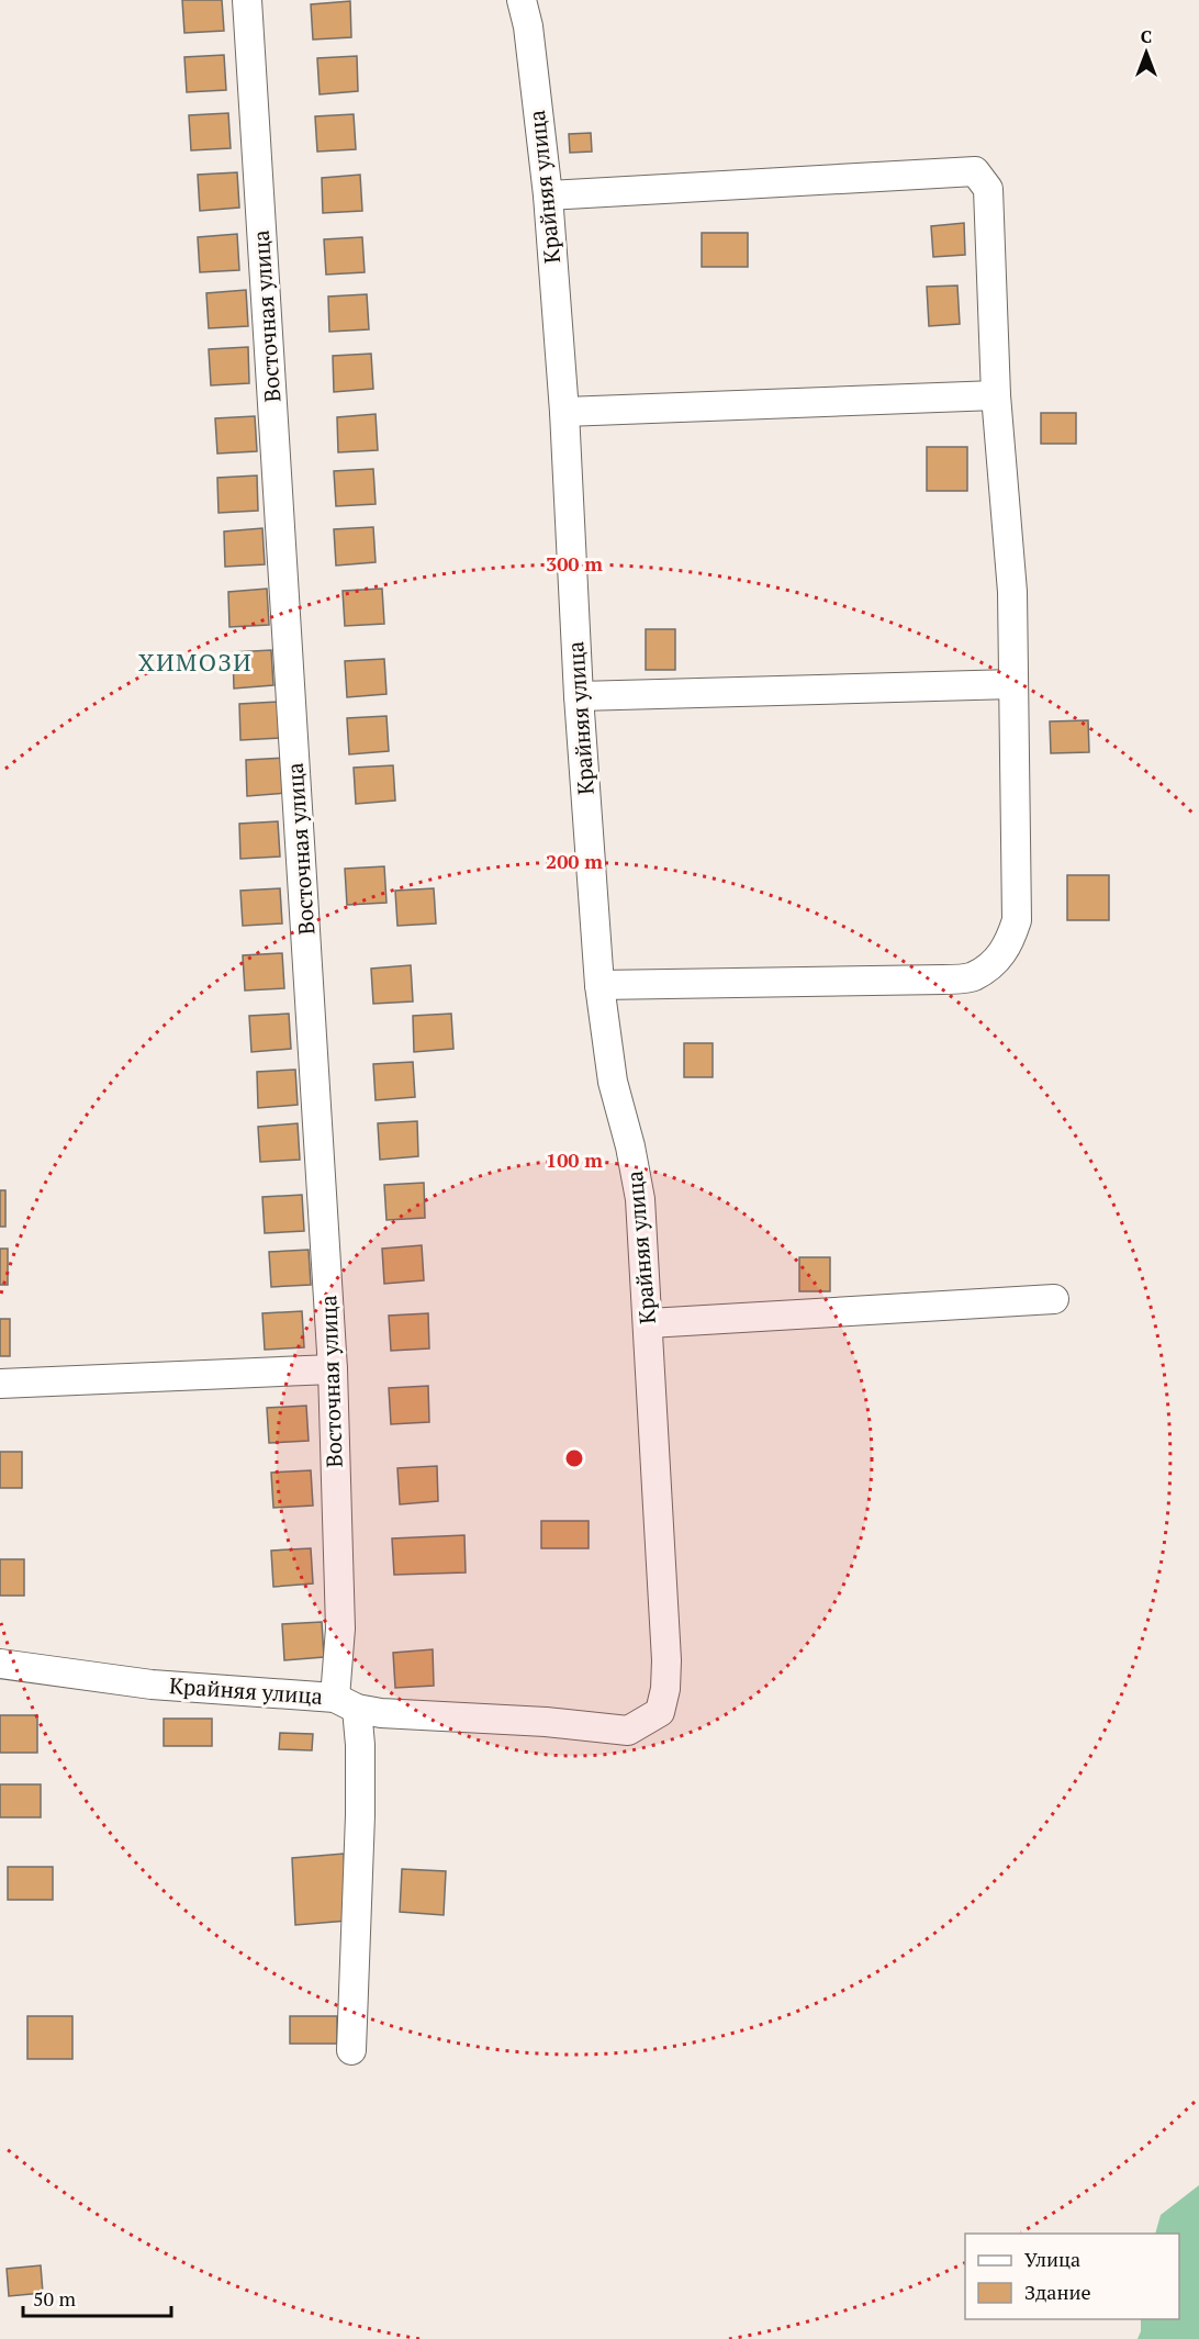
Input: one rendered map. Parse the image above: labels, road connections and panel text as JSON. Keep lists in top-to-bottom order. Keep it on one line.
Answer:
{"streets":{"street":["Крайняя улица","Восточная улица"]},"crossings":[["Крайняя улица","Восточная улица"]],"districts":["ХИМОЗИ"],"legend":["Улица","Здание"],"scale_bar":"50 m","north":"top","rings":["300 m","200 m","100 m"]}
